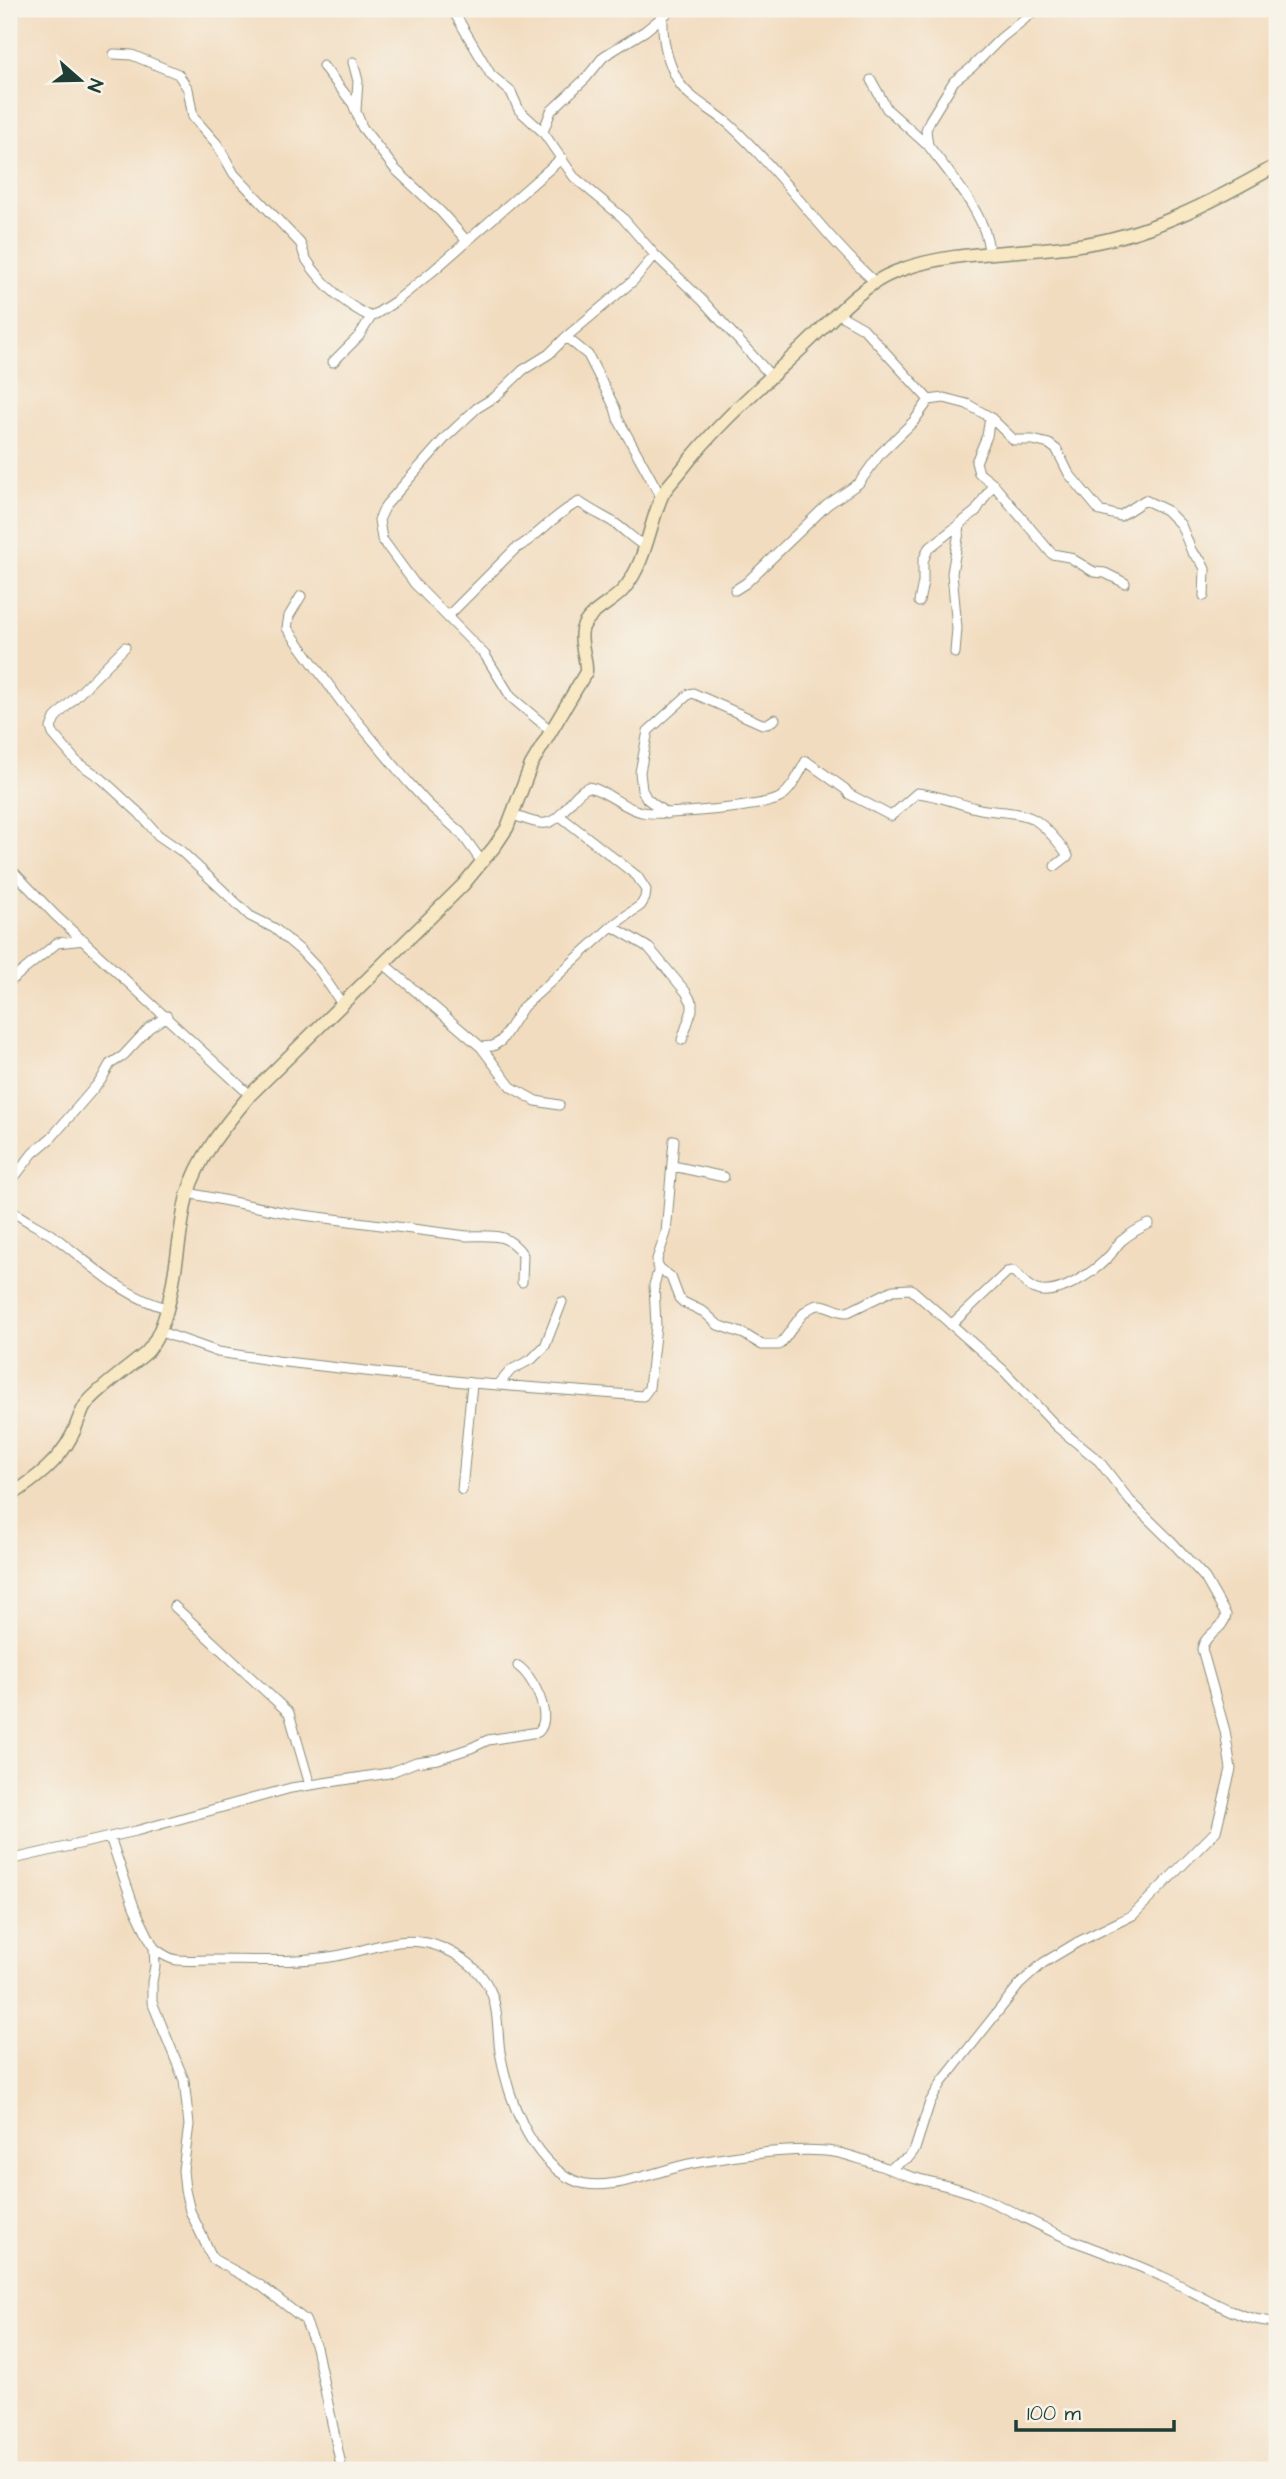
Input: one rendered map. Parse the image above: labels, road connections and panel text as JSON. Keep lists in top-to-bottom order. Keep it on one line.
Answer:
{"scale_bar":"100 m","north":"right"}
